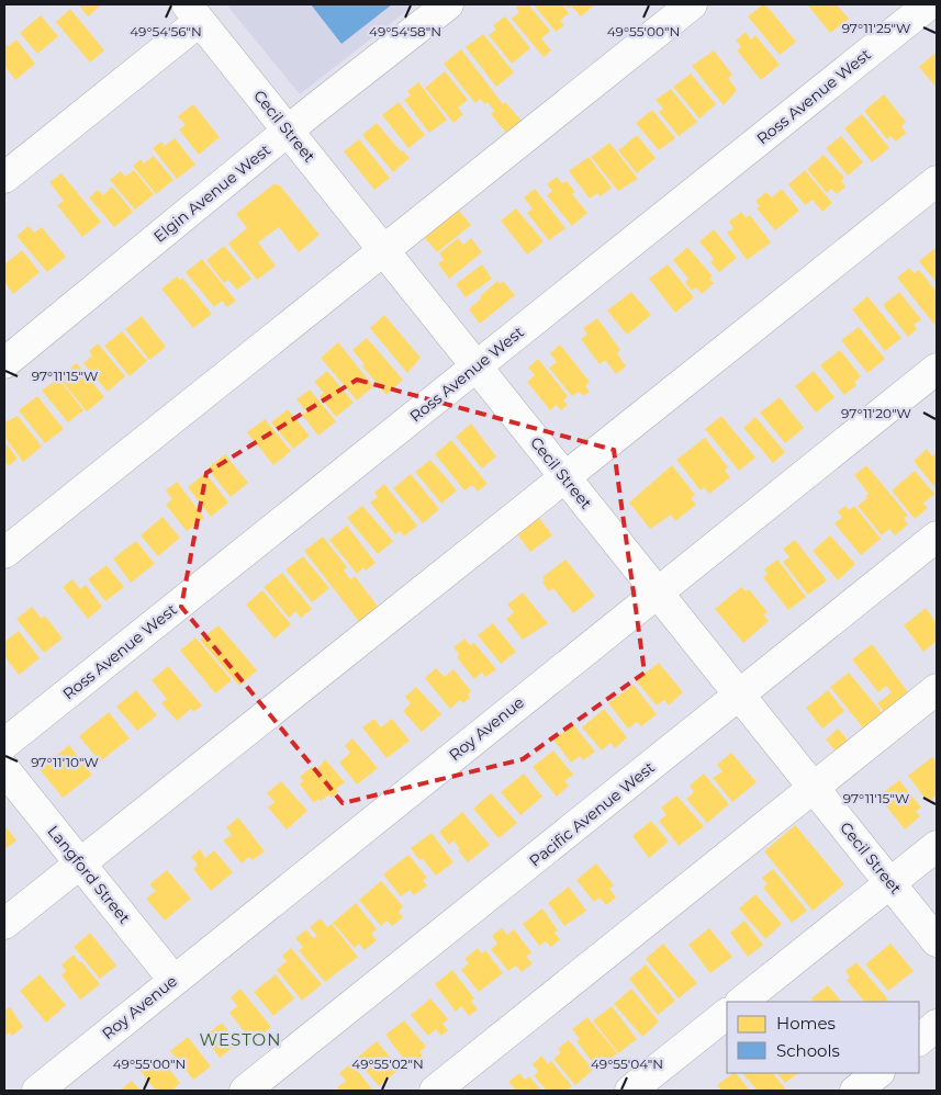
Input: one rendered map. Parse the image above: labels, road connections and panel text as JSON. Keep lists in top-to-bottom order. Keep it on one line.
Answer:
{"streets":{"street":["Ross Avenue West","Cecil Street","Elgin Avenue West","Roy Avenue","Pacific Avenue West","Langford Street"]},"crossings":[["Ross Avenue West","Cecil Street"],["Cecil Street","Elgin Avenue West"],["Cecil Street","Roy Avenue"],["Cecil Street","Pacific Avenue West"],["Roy Avenue","Langford Street"]],"districts":["WESTON"],"legend":["Homes","Schools"],"coordinates":["97°11'25\"W","49°54'56\"N","49°54'58\"N","49°55'00\"N","97°11'15\"W","97°11'20\"W","97°11'10\"W","49°55'02\"N","49°55'04\"N"]}
